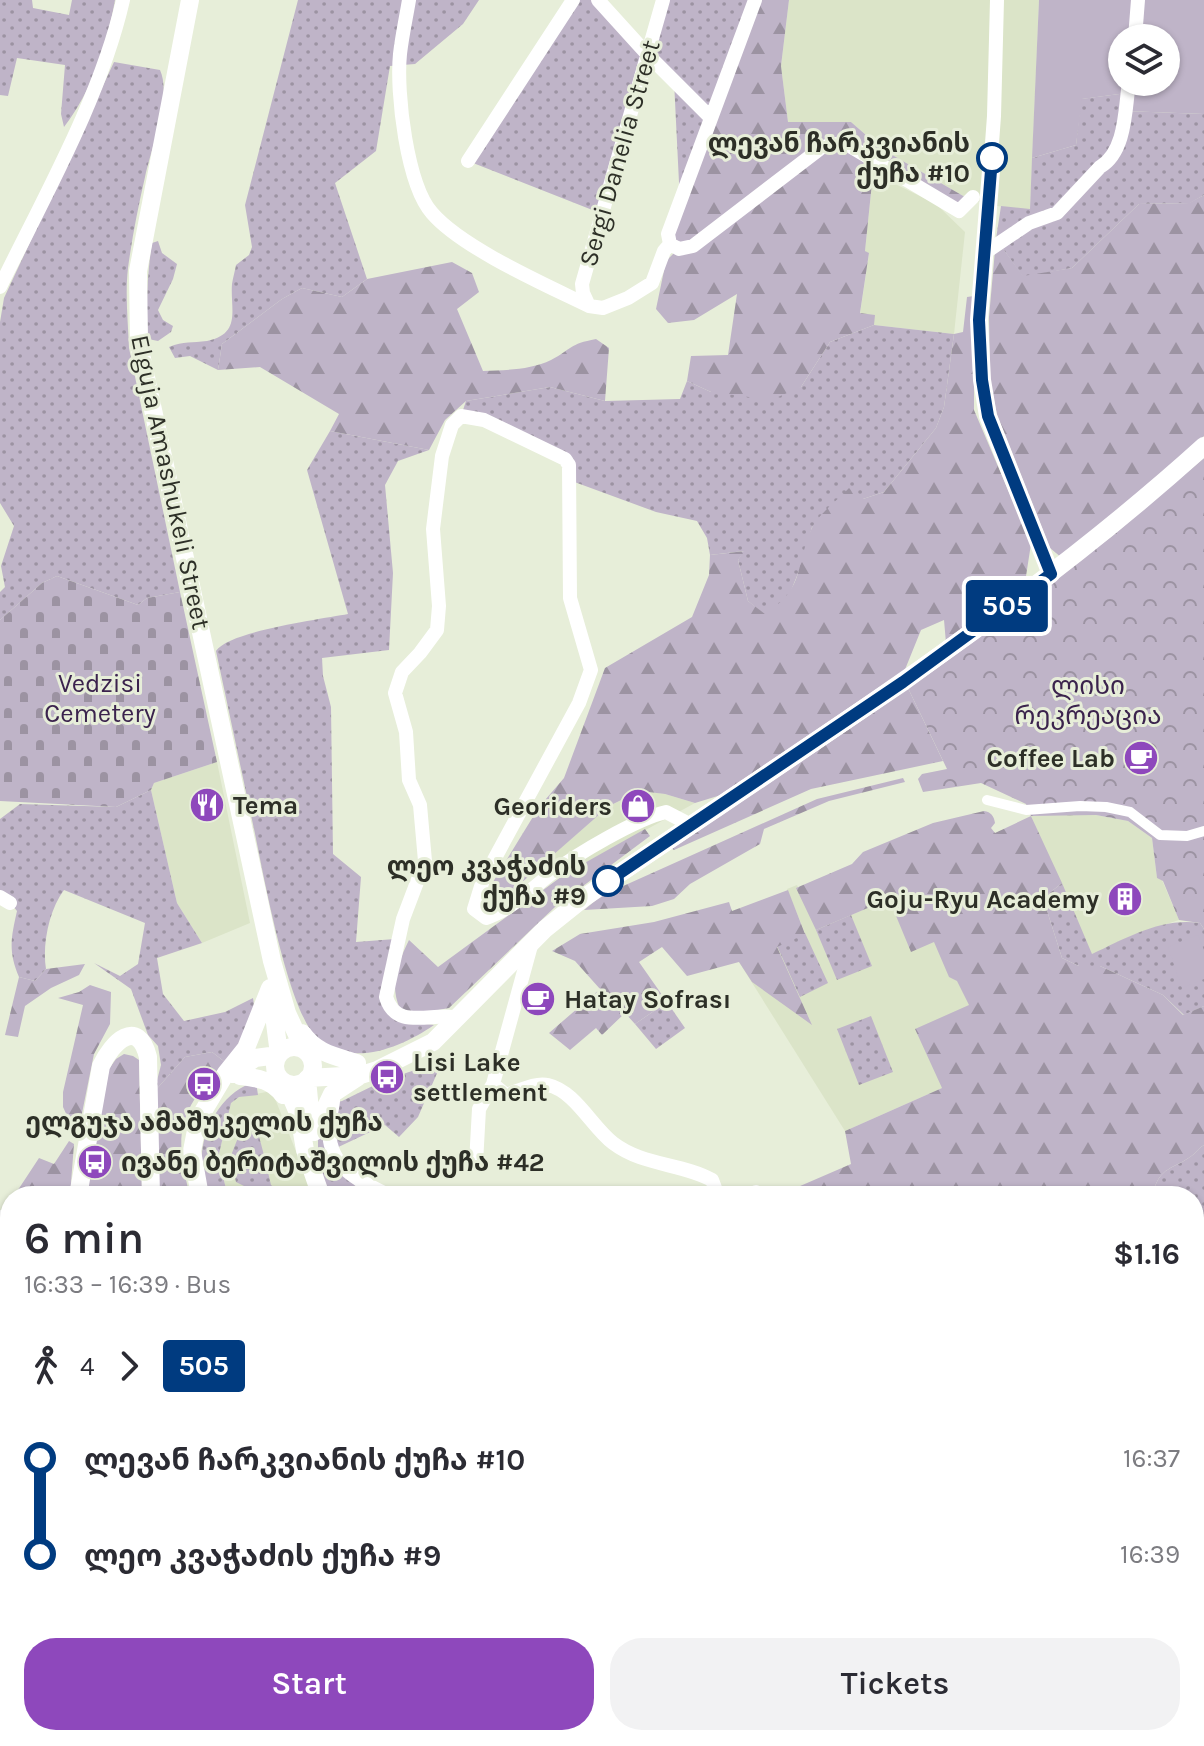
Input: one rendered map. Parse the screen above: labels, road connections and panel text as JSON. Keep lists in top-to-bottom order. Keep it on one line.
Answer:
{"streets":{"main road":["Elguja Amashukeli Street"],"street":["Sergi Danelia Street"]},"parks":["Vedzisi Cemetery","ლისი რეკრეაცია"],"places":{"other":["ლევან ჩარკვიანის ქუჩა #10","ლეო კვაჭაძის ქუჩა #9"],"cafe":["Coffee Lab","Hatay Sofrası"],"restaurant":["Tema"],"shop":["Georiders"],"building":["Goju-Ryu Academy"],"bus stop":["Lisi Lake settlement","ელგუჯა ამაშუკელის ქუჩა","ივანე ბერიტაშვილის ქუჩა #42"]},"lines":["bus line 505"],"page":{"on_map":"505","heading":["6 min","16:33 – 16:39 · Bus","$1.16"],"legs":["4","505"],"list":[{"name":"ლევან ჩარკვიანის ქუჩა #10","value":"16:37"},{"name":"ლეო კვაჭაძის ქუჩა #9","value":"16:39"}],"buttons":["Start","Tickets"]}}
